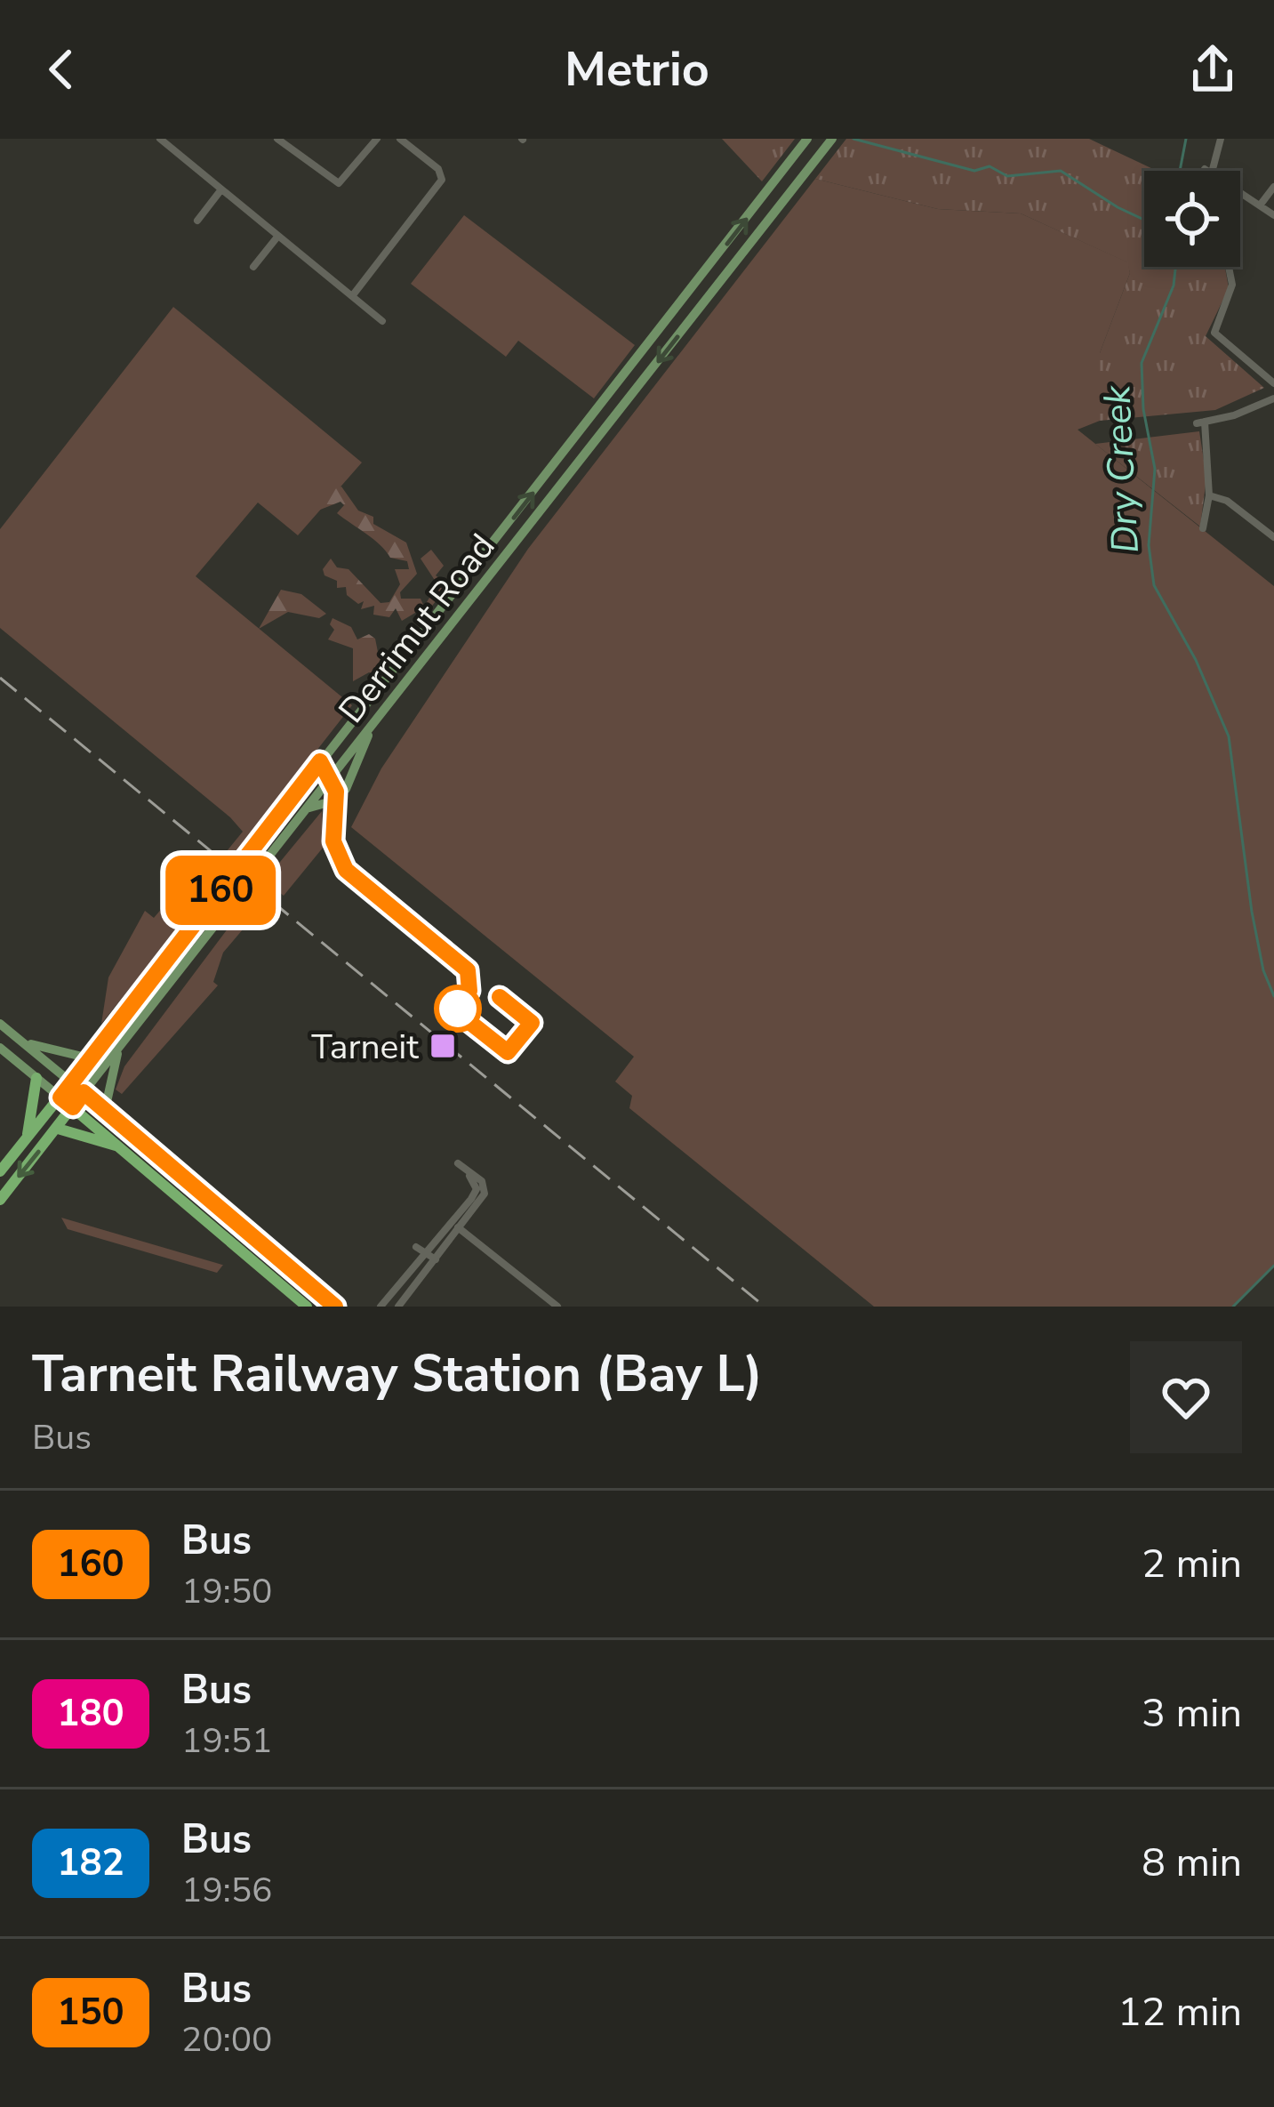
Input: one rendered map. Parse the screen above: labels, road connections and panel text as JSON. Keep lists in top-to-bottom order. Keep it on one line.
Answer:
{"streets":{"highway":["Derrimut Road"]},"water":["Dry Creek"],"places":{"transit":["Tarneit"]},"lines":["bus line 160"],"page":{"header":"Metrio","on_map":"160","heading":["Tarneit Railway Station (Bay L)","Bus"],"list":[{"mark":"160","name":"Bus","note":"19:50","value":"2 min"},{"mark":"180","name":"Bus","note":"19:51","value":"3 min"},{"mark":"182","name":"Bus","note":"19:56","value":"8 min"},{"mark":"150","name":"Bus","note":"20:00","value":"12 min"}]}}
